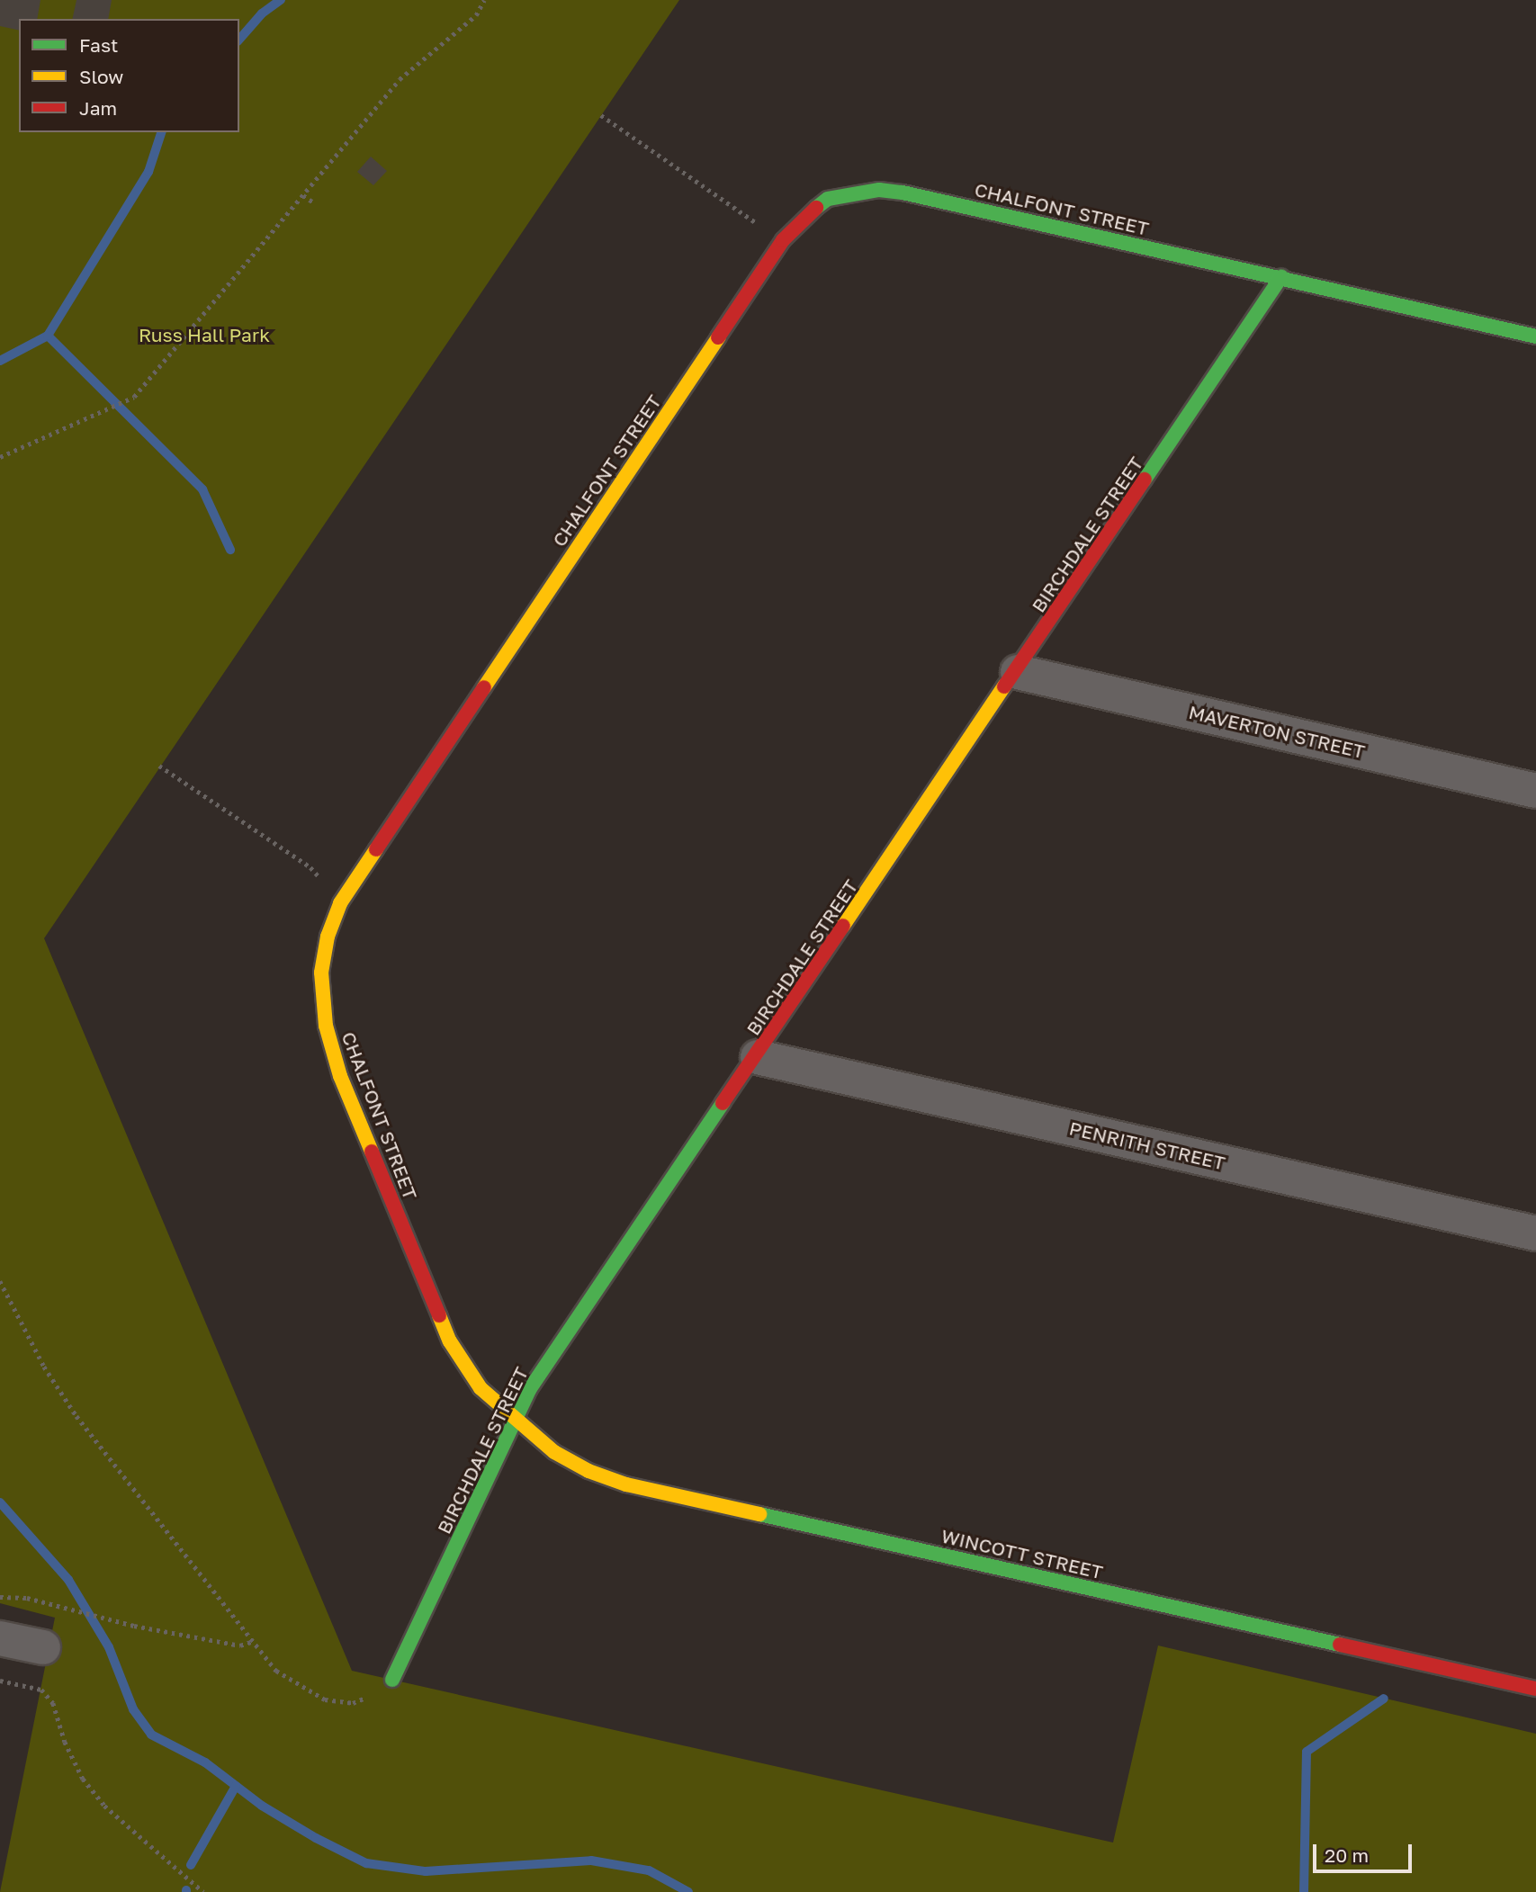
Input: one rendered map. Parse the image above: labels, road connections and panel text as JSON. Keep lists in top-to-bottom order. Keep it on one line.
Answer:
{"streets":{"street":["CHALFONT STREET","BIRCHDALE STREET","MAVERTON STREET","PENRITH STREET","WINCOTT STREET"]},"crossings":[["CHALFONT STREET","BIRCHDALE STREET"],["CHALFONT STREET","WINCOTT STREET"],["BIRCHDALE STREET","MAVERTON STREET"],["BIRCHDALE STREET","PENRITH STREET"],["BIRCHDALE STREET","WINCOTT STREET"]],"parks":["Russ Hall Park"],"legend":["Fast","Slow","Jam"],"scale_bar":"20 m"}
